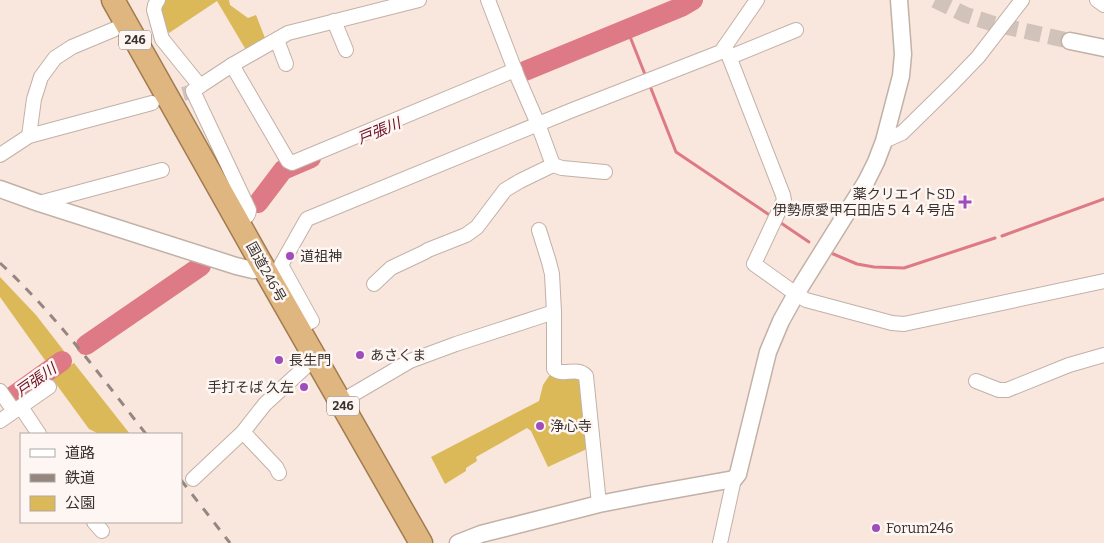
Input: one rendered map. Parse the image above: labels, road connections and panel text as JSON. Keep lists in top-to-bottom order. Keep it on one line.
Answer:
{"streets":{"highway":["246","国道246号"]},"water":["戸張川"],"places":{"health":["薬クリエイトSD 伊勢原愛甲石田店５４４号店"],"other":["道祖神","あさくま","長生門","手打そば 久左","浄心寺","Forum246"]},"legend":["道路","鉄道","公園"]}
